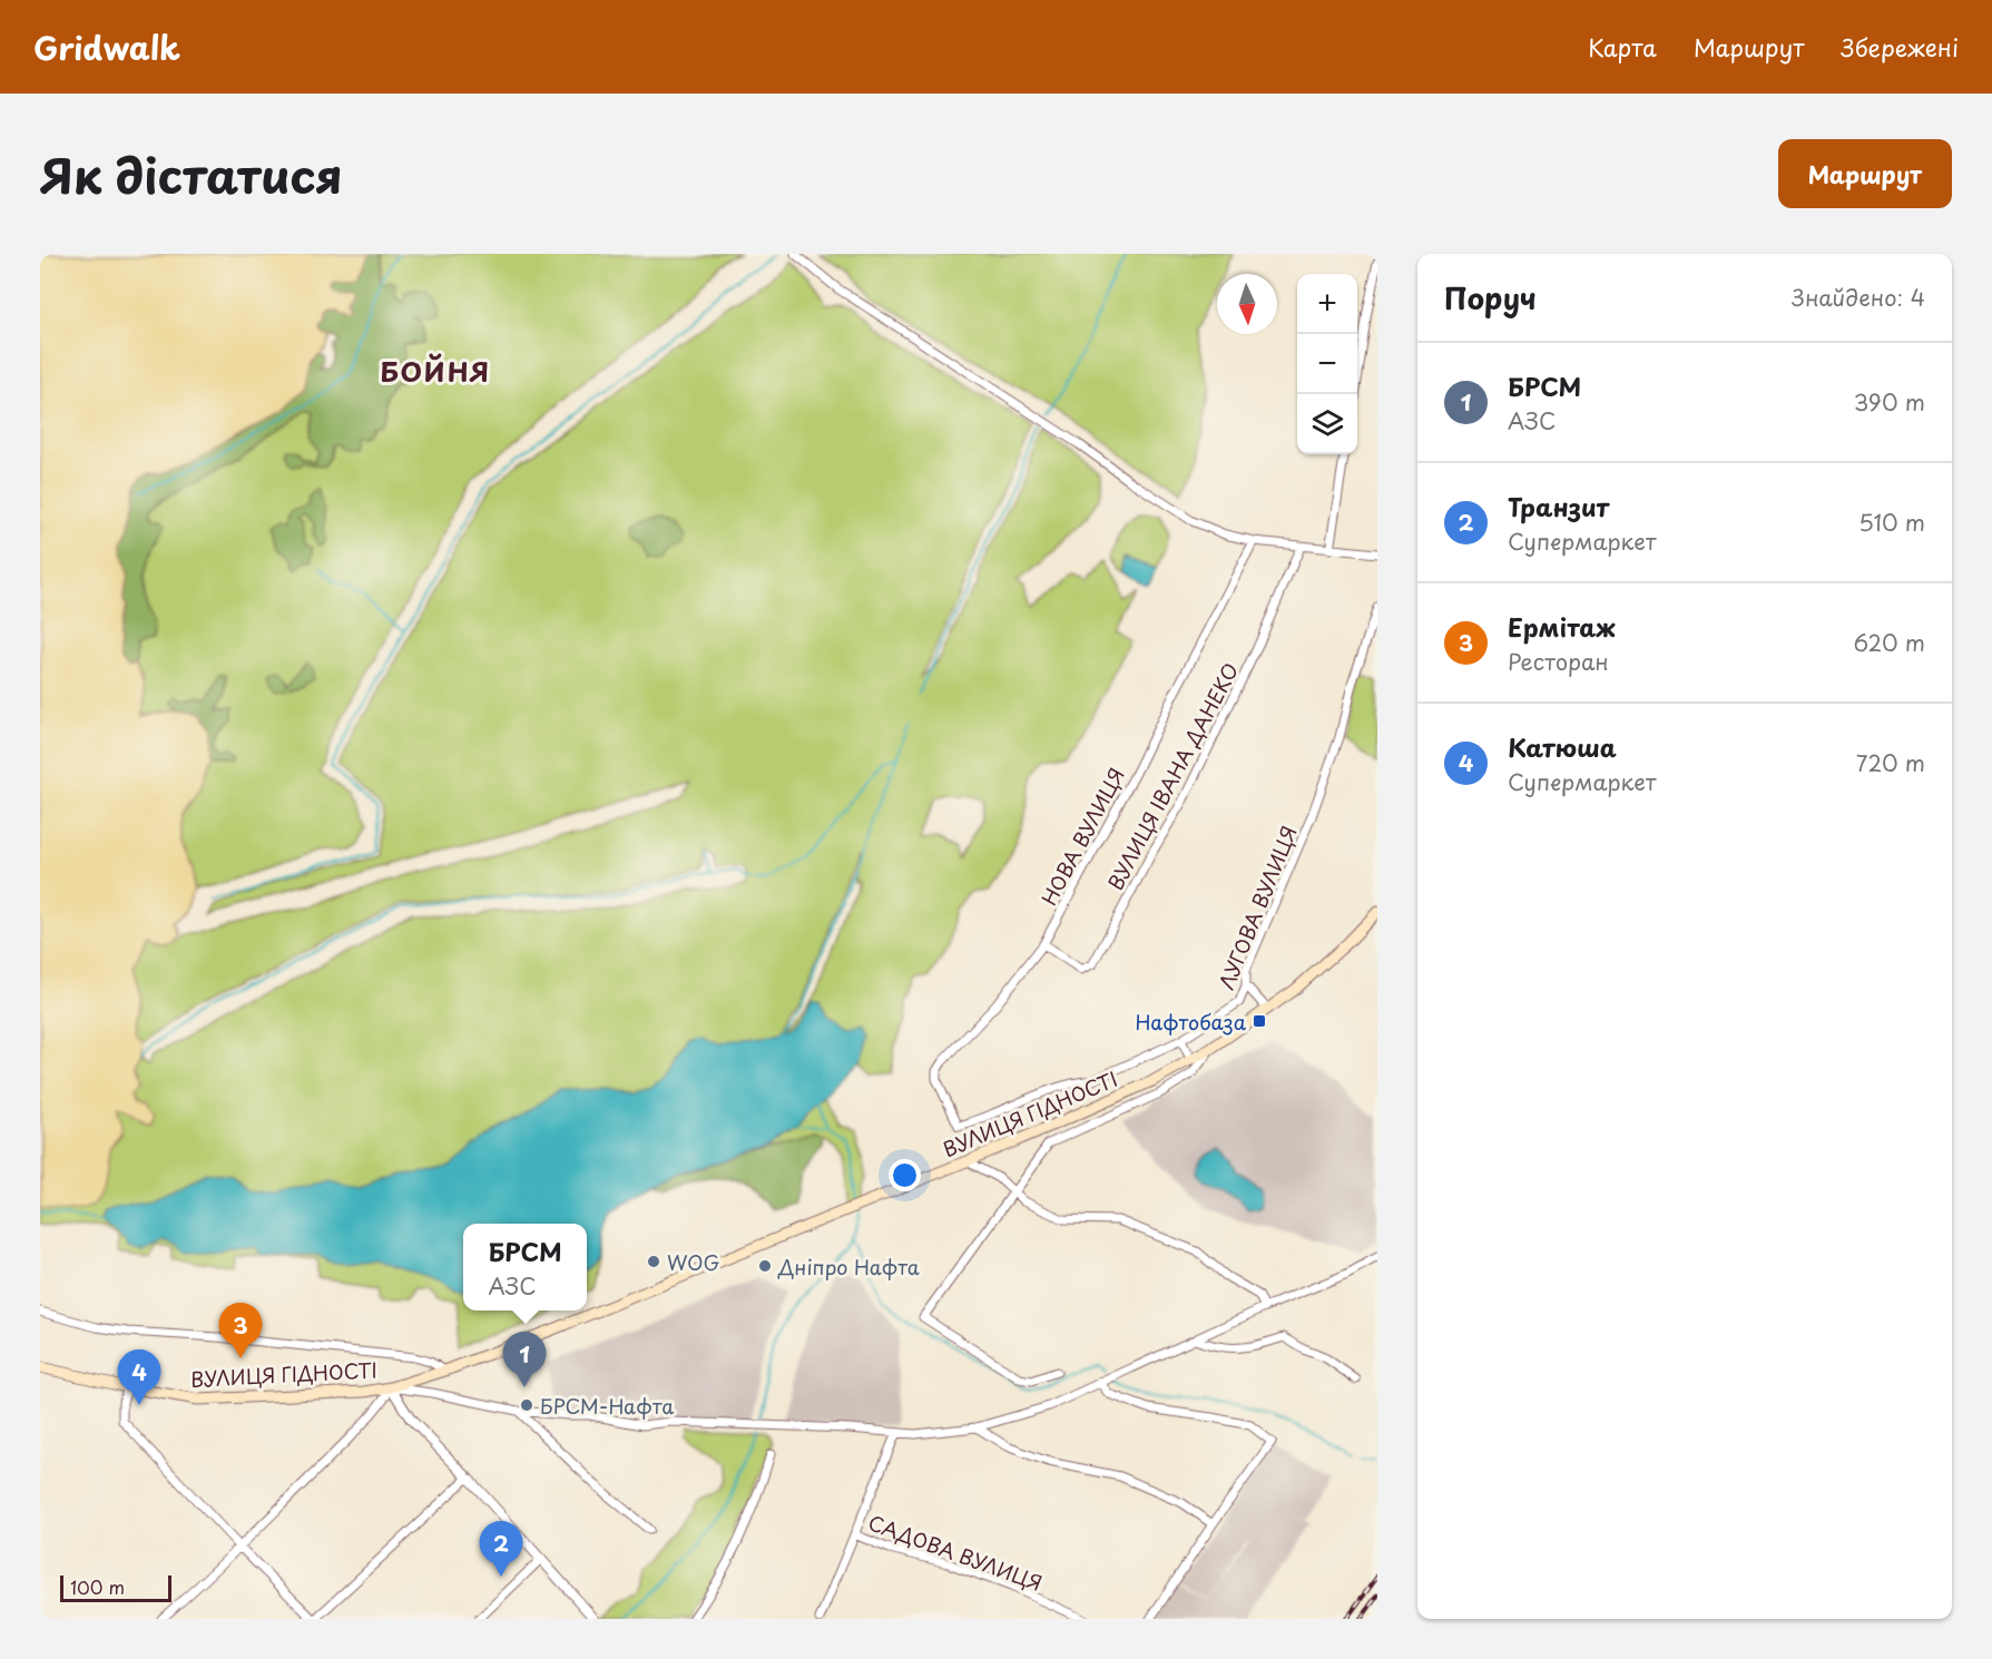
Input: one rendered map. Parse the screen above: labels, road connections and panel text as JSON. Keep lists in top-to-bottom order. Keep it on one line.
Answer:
{"streets":{"main road":["ВУЛИЦЯ ГІДНОСТІ"],"street":["ВУЛИЦЯ ІВАНА ДАНЕКО","НОВА ВУЛИЦЯ","ЛУГОВА ВУЛИЦЯ","САДОВА ВУЛИЦЯ"]},"crossings":[["ВУЛИЦЯ ІВАНА ДАНЕКО","НОВА ВУЛИЦЯ"],["НОВА ВУЛИЦЯ","ЛУГОВА ВУЛИЦЯ"]],"districts":["БОЙНЯ"],"places":{"transit":["Нафтобаза"],"other":["WOG","Дніпро Нафта","БРСМ-Нафта"]},"scale_bar":"100 m","north":"bottom","page":{"header":"Gridwalk","nav":["Карта","Маршрут","Збережені"],"title":"Як дістатися","buttons":"Маршрут","heading":["Поруч","Знайдено: 4"],"map_buttons":["+","−"],"list":[{"mark":"1","name":"БРСМ","note":"АЗС","value":"390 m"},{"mark":"2","name":"Транзит","note":"Супермаркет","value":"510 m"},{"mark":"3","name":"Ермітаж","note":"Ресторан","value":"620 m"},{"mark":"4","name":"Катюша","note":"Супермаркет","value":"720 m"}],"popup":["БРСМ","АЗС"],"pins":["3","1","4","2"],"scale":"100 m"}}
